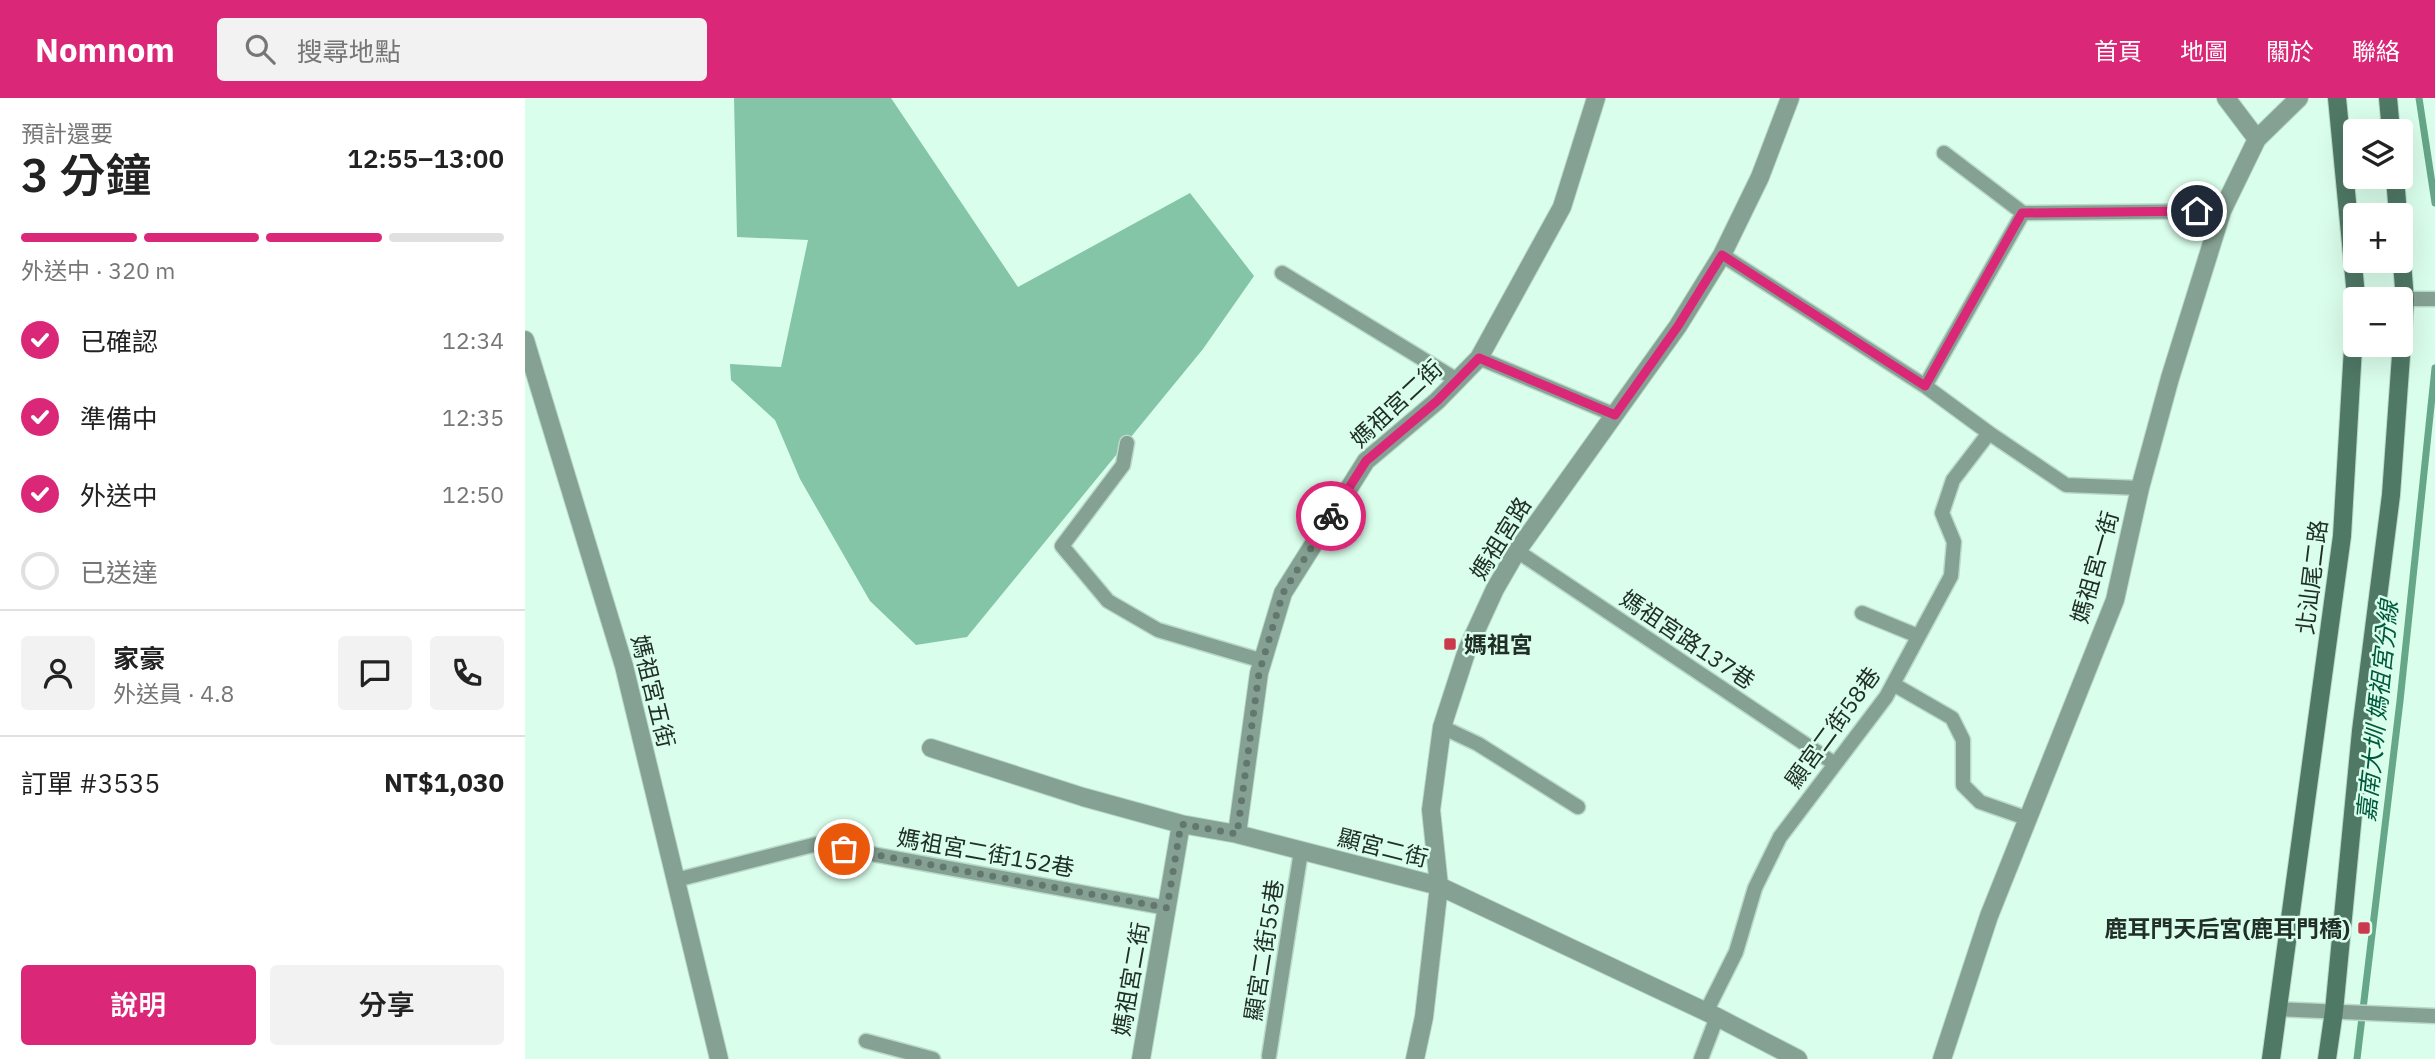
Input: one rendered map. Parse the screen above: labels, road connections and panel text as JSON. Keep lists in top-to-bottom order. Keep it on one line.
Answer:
{"streets":{"street":["媽祖宮二街","媽祖宮路","媽祖宮一街","北汕尾二路","媽祖宮五街","顯宮二街"],"lane":["媽祖宮路137巷","顯宮二街58巷","媽祖宮二街152巷","顯宮二街55巷"]},"crossings":[["媽祖宮二街","顯宮二街"],["媽祖宮二街","媽祖宮二街152巷"],["媽祖宮路","媽祖宮路137巷"],["媽祖宮路","顯宮二街"],["媽祖宮路137巷","顯宮二街58巷"],["媽祖宮五街","媽祖宮二街152巷"],["顯宮二街58巷","顯宮二街"],["顯宮二街","顯宮二街55巷"]],"water":["嘉南大圳 媽祖宮分線"],"places":{"transit":["媽祖宮","鹿耳門天后宮(鹿耳門橋)"]},"page":{"header":"Nomnom","search":"搜尋地點","nav":["首頁","地圖","關於","聯絡"],"heading":["3 分鐘","預計還要","12:55–13:00"],"panel":["家豪","外送員 · 4.8","訂單 #3535","NT$1,030"],"map_buttons":["+","−"],"bar":"外送中 · 320 m","list":[["已確認","12:34"],["準備中","12:35"],["外送中","12:50"],"已送達"],"buttons":["說明","分享"]}}
